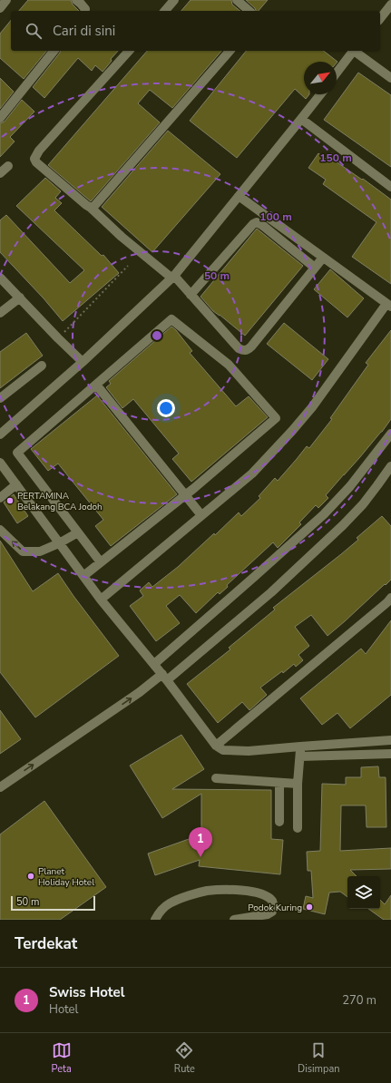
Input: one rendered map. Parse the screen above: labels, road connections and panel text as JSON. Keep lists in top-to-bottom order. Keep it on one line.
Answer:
{"places":["PERTAMINA Belakang BCA Jodoh","Planet Holiday Hotel","Podok Kuring"],"scale_bar":"50 m","north":"top right","page":{"search":"Cari di sini","pins":"1","scale":"50 m","heading":"Terdekat","list":[{"mark":"1","name":"Swiss Hotel","note":"Hotel","value":"270 m"}],"nav":["Peta","Rute","Disimpan"]},"rings":["150 m","100 m","50 m"]}
